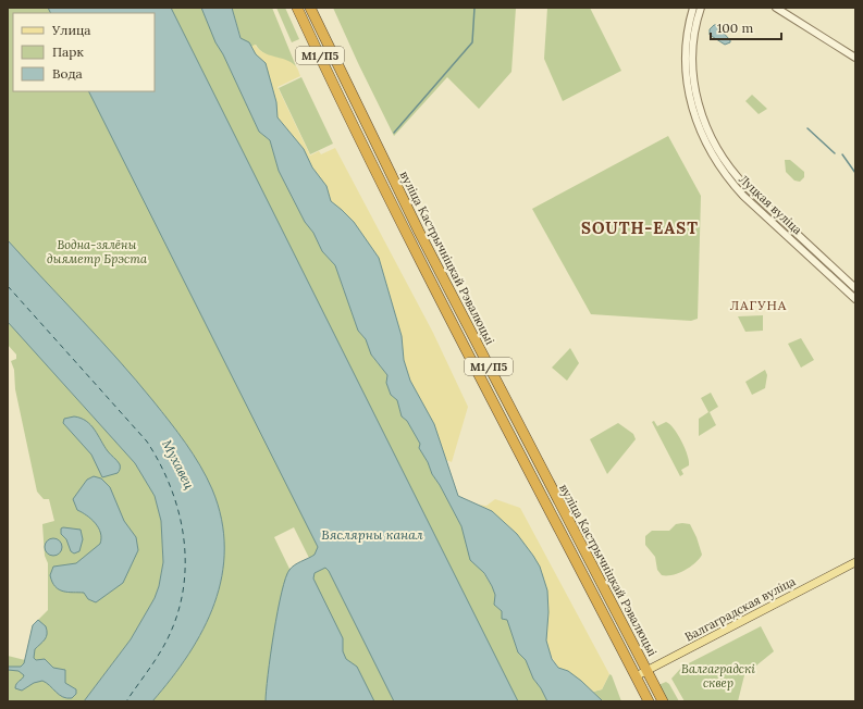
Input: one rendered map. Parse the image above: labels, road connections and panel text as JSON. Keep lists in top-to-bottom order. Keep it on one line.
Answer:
{"streets":{"highway":["М1/П5","вуліца Кастрычніцкай Рэвалюцыі"],"main road":["Валгаградская вуліца"],"street":["Луцкая вуліца"]},"crossings":[["вуліца Кастрычніцкай Рэвалюцыі","Валгаградская вуліца"]],"districts":["SOUTH-EAST","ЛАГУНА"],"water":["Мухавец","Вяслярны канал"],"parks":["Водна-зялёны дыяметр Брэста","Валгаградскі сквер"],"legend":["Улица","Парк","Вода"],"scale_bar":"100 m"}
